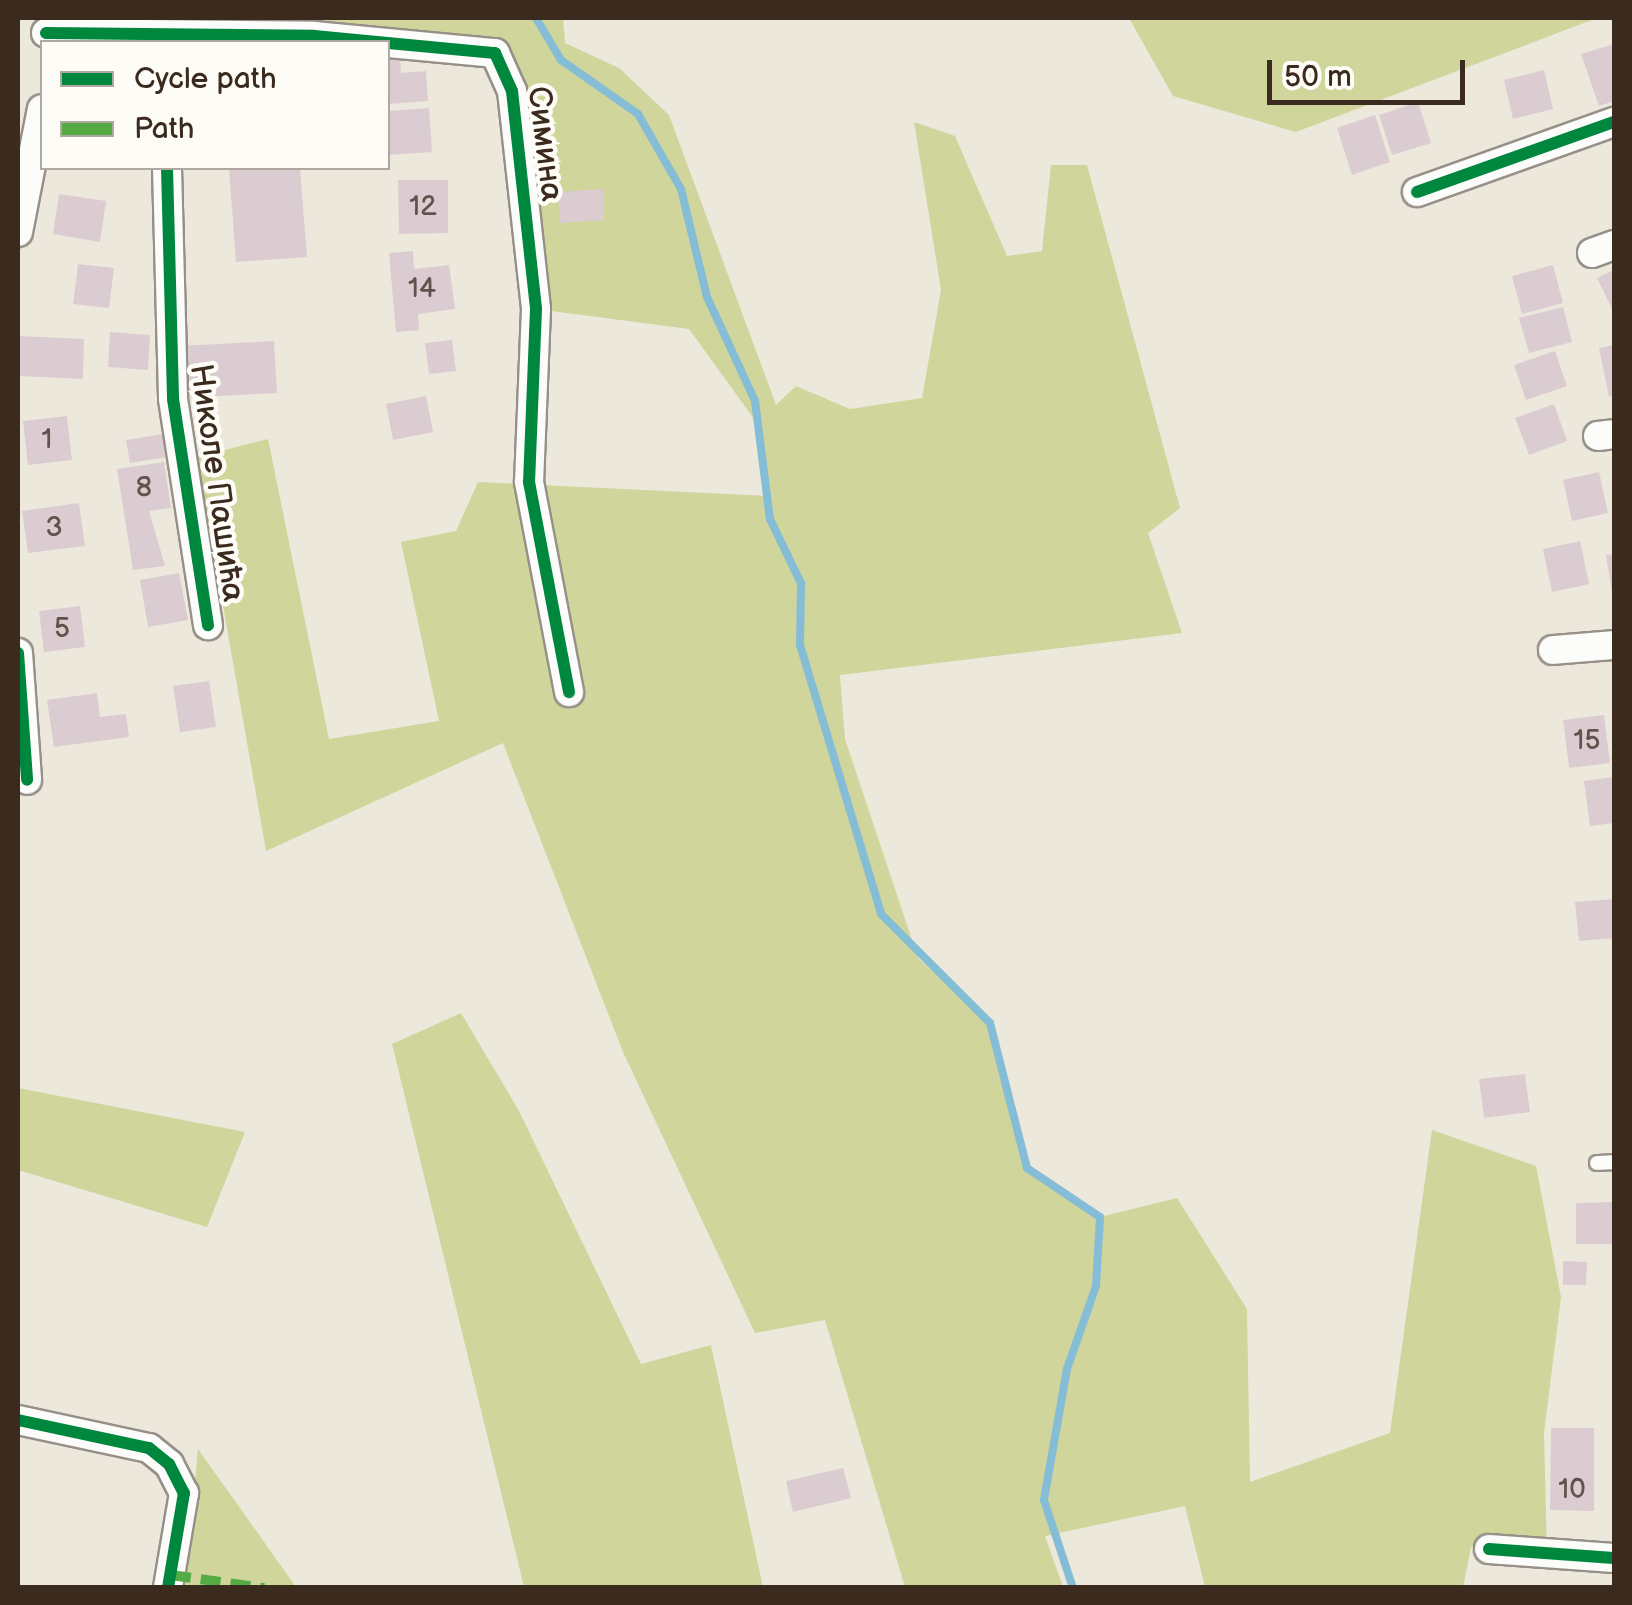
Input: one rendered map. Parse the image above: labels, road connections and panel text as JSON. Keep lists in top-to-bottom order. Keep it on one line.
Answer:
{"streets":{"street":["Симина","Николе Пашића"]},"house_numbers":["12","14","1","8","3","5","15","10"],"legend":["Cycle path","Path"],"scale_bar":"50 m"}
